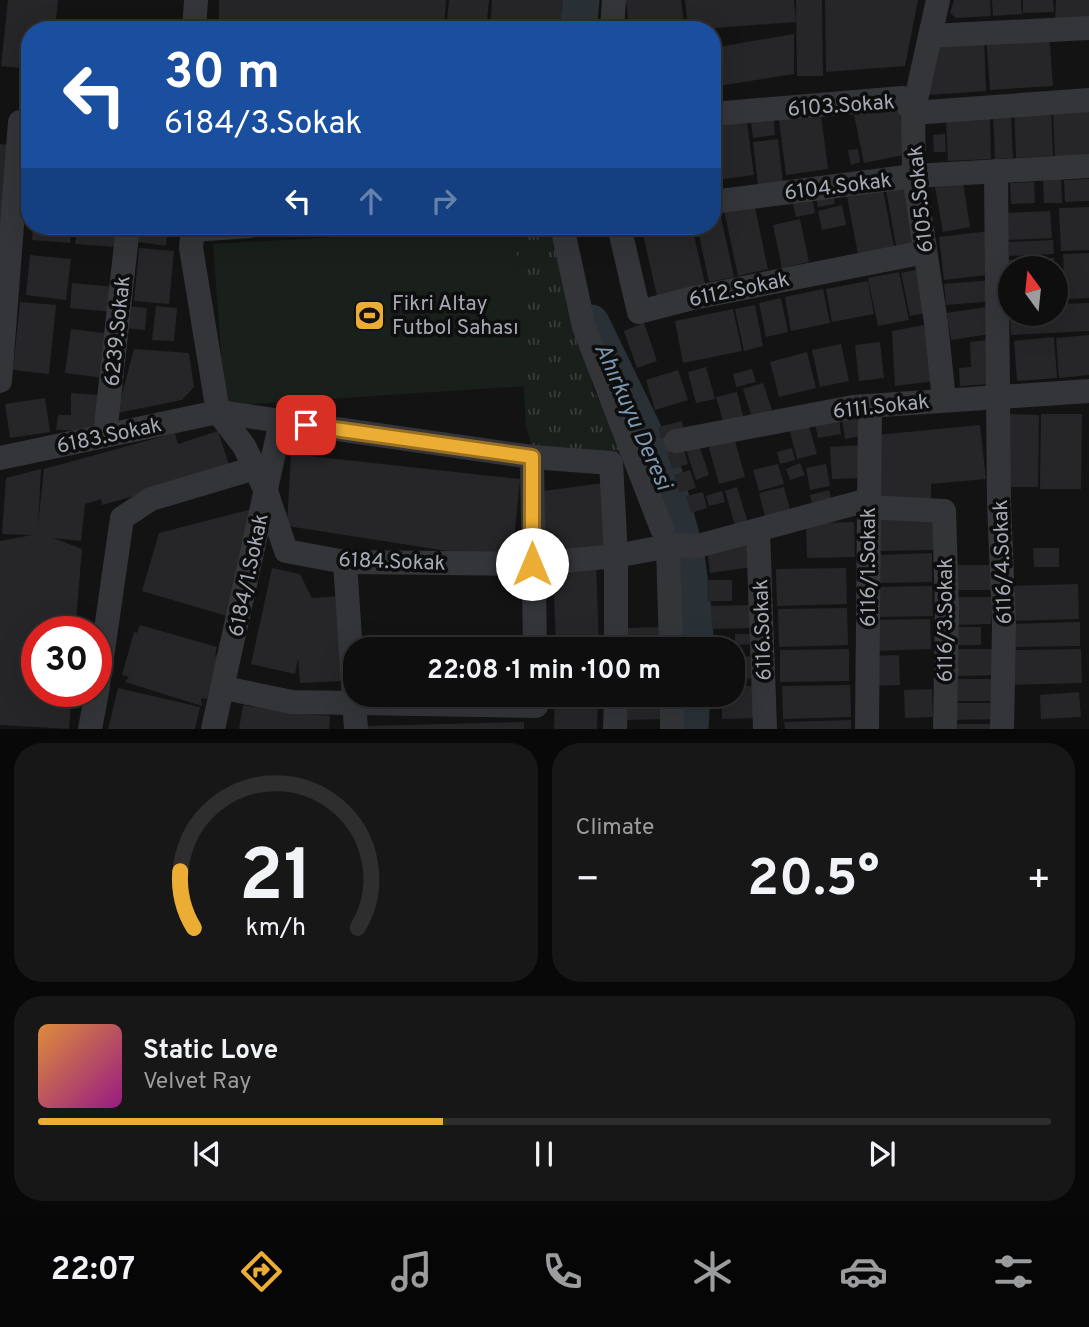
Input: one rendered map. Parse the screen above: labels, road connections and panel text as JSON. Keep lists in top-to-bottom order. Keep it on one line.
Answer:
{"streets":{"street":["6103.Sokak","6104.Sokak","6105.Sokak","6112.Sokak","6239.Sokak","6111.Sokak","6183.Sokak","6184.Sokak","6116/4.Sokak","6116/1.Sokak","6184/1.Sokak","6116/3.Sokak","6116.Sokak"]},"crossings":[["6103.Sokak","6105.Sokak"],["6104.Sokak","6105.Sokak"],["6104.Sokak","6116/4.Sokak"],["6105.Sokak","6112.Sokak"],["6105.Sokak","6111.Sokak"],["6239.Sokak","6183.Sokak"],["6111.Sokak","6116/4.Sokak"],["6111.Sokak","6116/1.Sokak"],["6183.Sokak","6184.Sokak"],["6183.Sokak","6184/1.Sokak"],["6184.Sokak","6116/1.Sokak"],["6184.Sokak","6184/1.Sokak"],["6184.Sokak","6116/3.Sokak"],["6184.Sokak","6116.Sokak"]],"water":["Ahırkuyu Deresi"],"places":{"sports":["Fikri Altay Futbol Sahası"]},"north":"top","page":{"turn":["30 m","6184/3.Sokak"],"limit":"30","trip":"22:08 · 1 min · 100 m","tile":"Climate","heat":["−","20.5°","+"],"song":["Static Love","Velvet Ray"],"tabs":"22:07","gauge":["21","km/h"]}}
